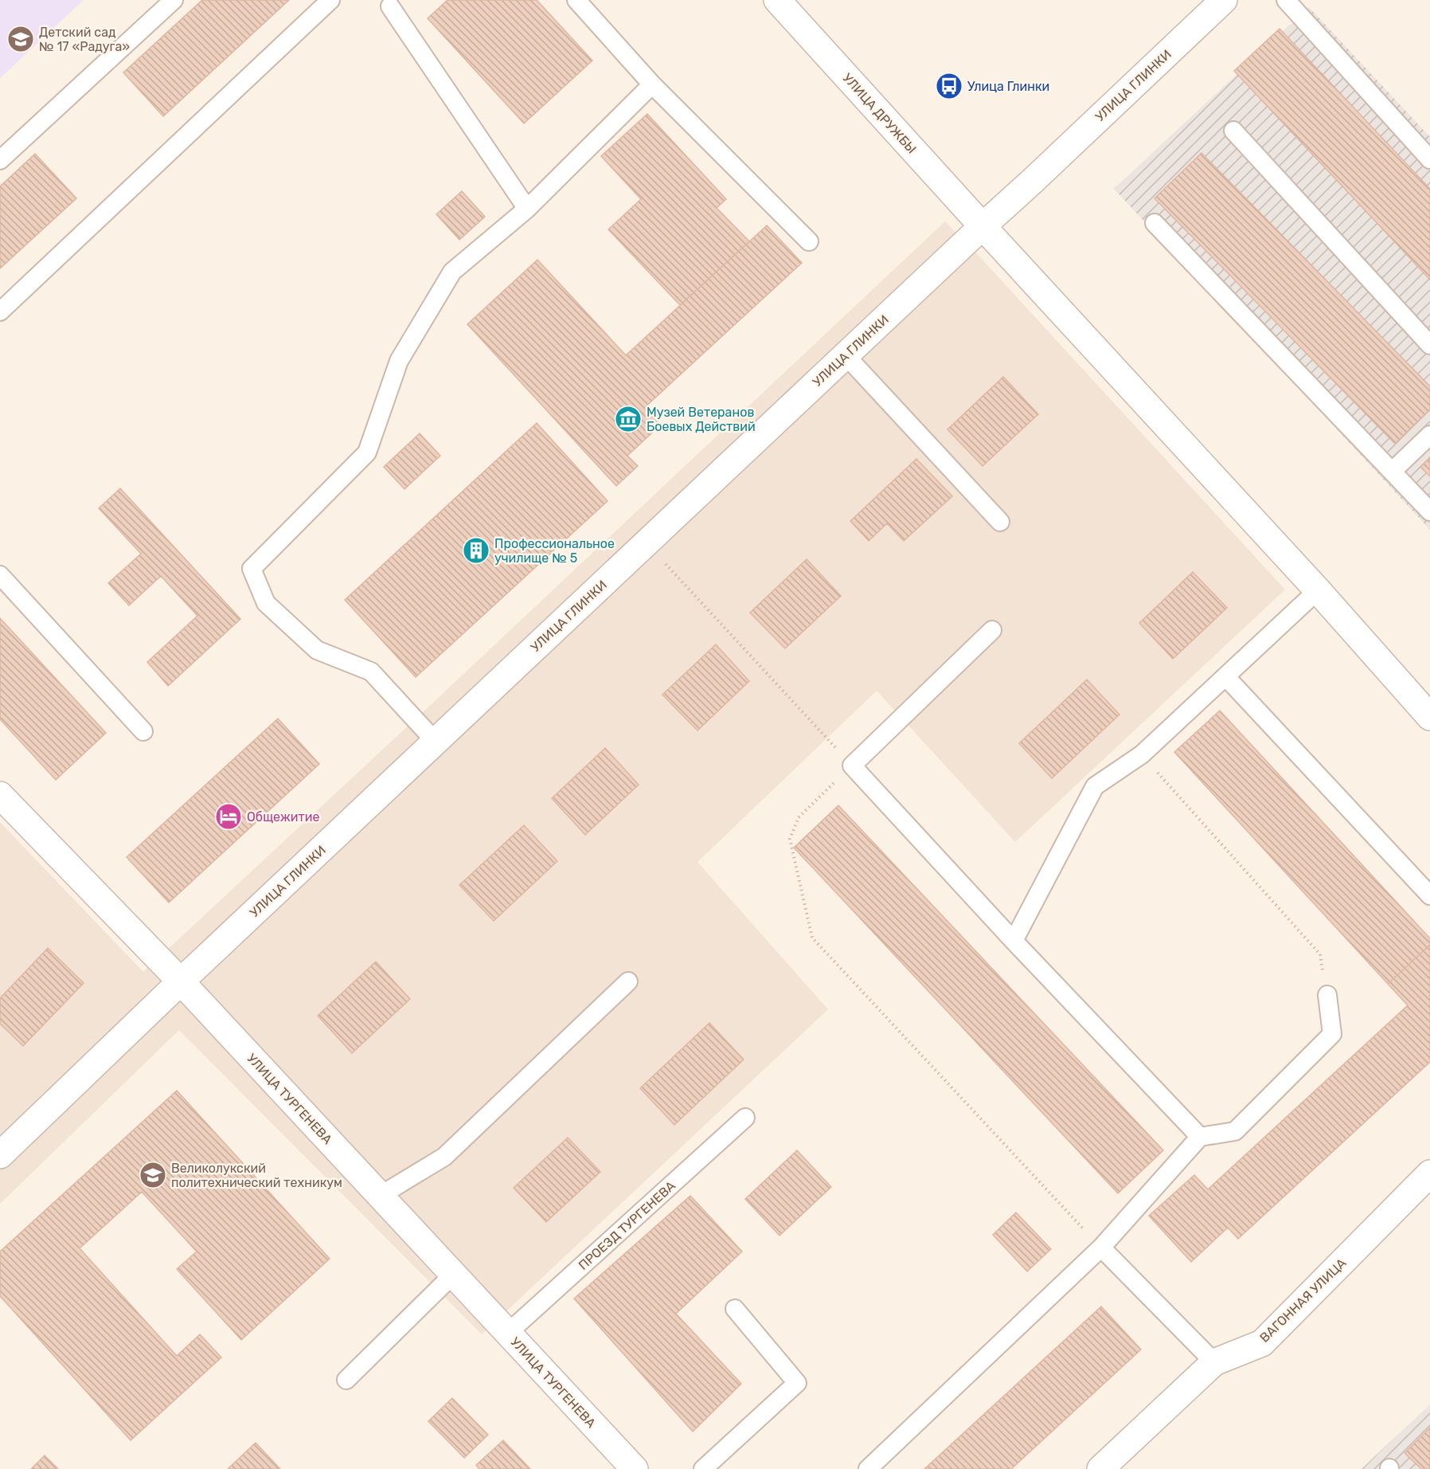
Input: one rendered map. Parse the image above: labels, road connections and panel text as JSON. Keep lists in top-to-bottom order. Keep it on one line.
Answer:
{"streets":{"street":["УЛИЦА ГЛИНКИ","УЛИЦА ДРУЖБЫ","УЛИЦА ТУРГЕНЕВА","ВАГОННАЯ УЛИЦА"],"lane":["ПРОЕЗД ТУРГЕНЕВА"]},"crossings":[["УЛИЦА ГЛИНКИ","УЛИЦА ДРУЖБЫ"],["УЛИЦА ГЛИНКИ","УЛИЦА ТУРГЕНЕВА"],["УЛИЦА ТУРГЕНЕВА","ПРОЕЗД ТУРГЕНЕВА"]],"places":{"school or university":["Детский сад № 17 «Радуга»","Великолукский политехнический техникум"],"bus stop":["Улица Глинки"],"museum":["Музей Ветеранов Боевых Действий"],"building":["Профессиональное училище № 5"],"hotel":["Общежитие"]}}
